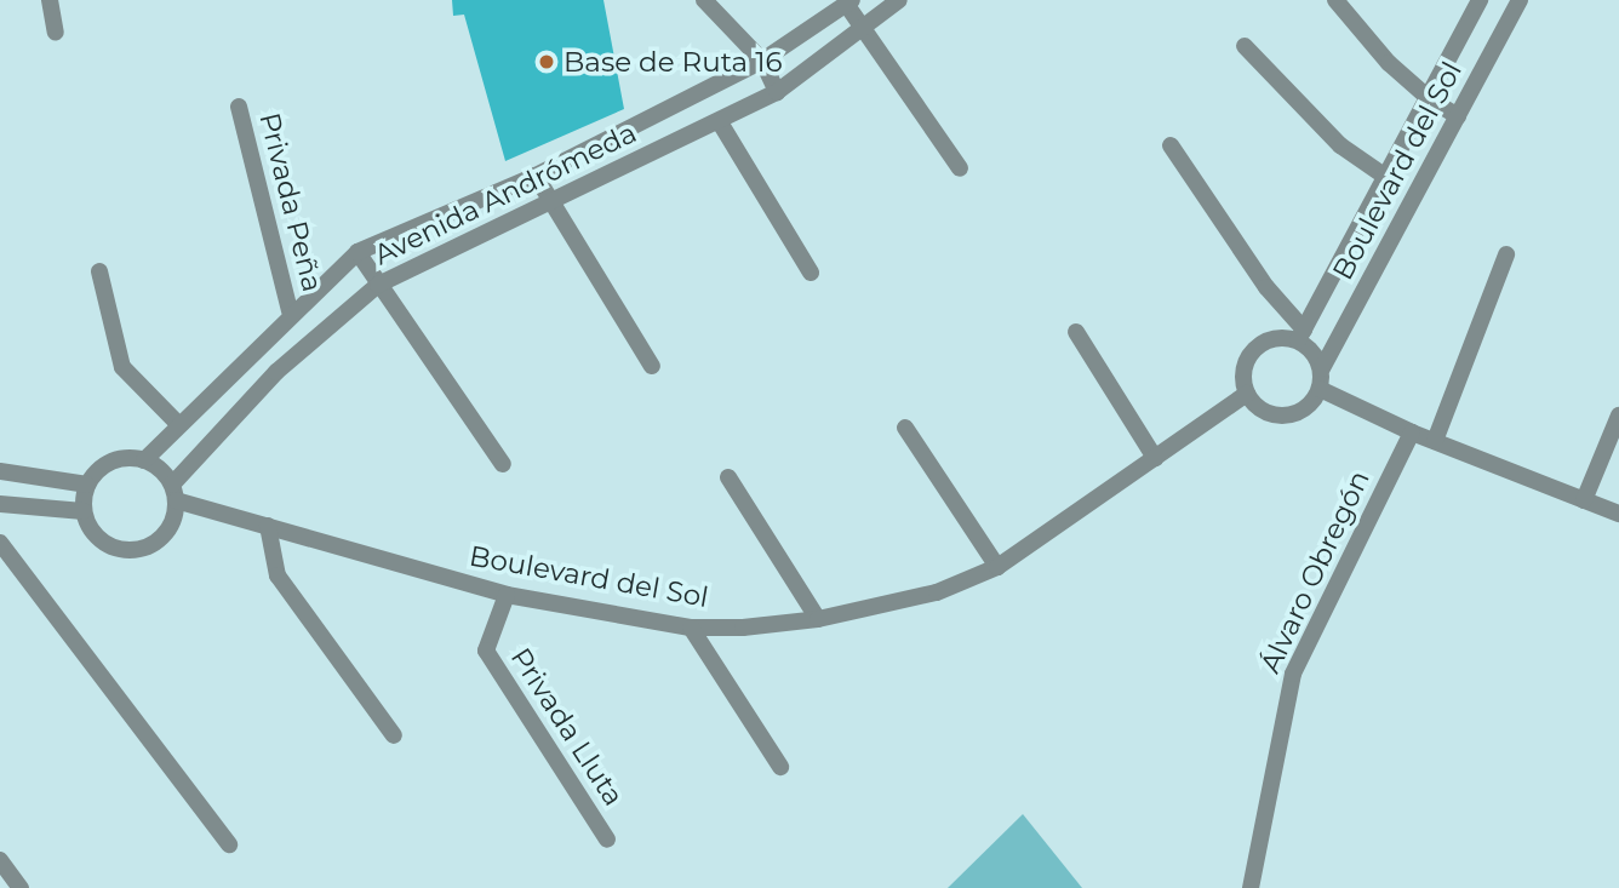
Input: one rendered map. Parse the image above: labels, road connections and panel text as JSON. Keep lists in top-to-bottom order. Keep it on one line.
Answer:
{"streets":{"street":["Boulevard del Sol","Avenida Andrómeda","Privada Peña","Álvaro Obregón","Privada Lluta"]},"crossings":[["Boulevard del Sol","Avenida Andrómeda"],["Boulevard del Sol","Privada Lluta"],["Avenida Andrómeda","Privada Peña"]],"places":["Base de Ruta 16"]}
